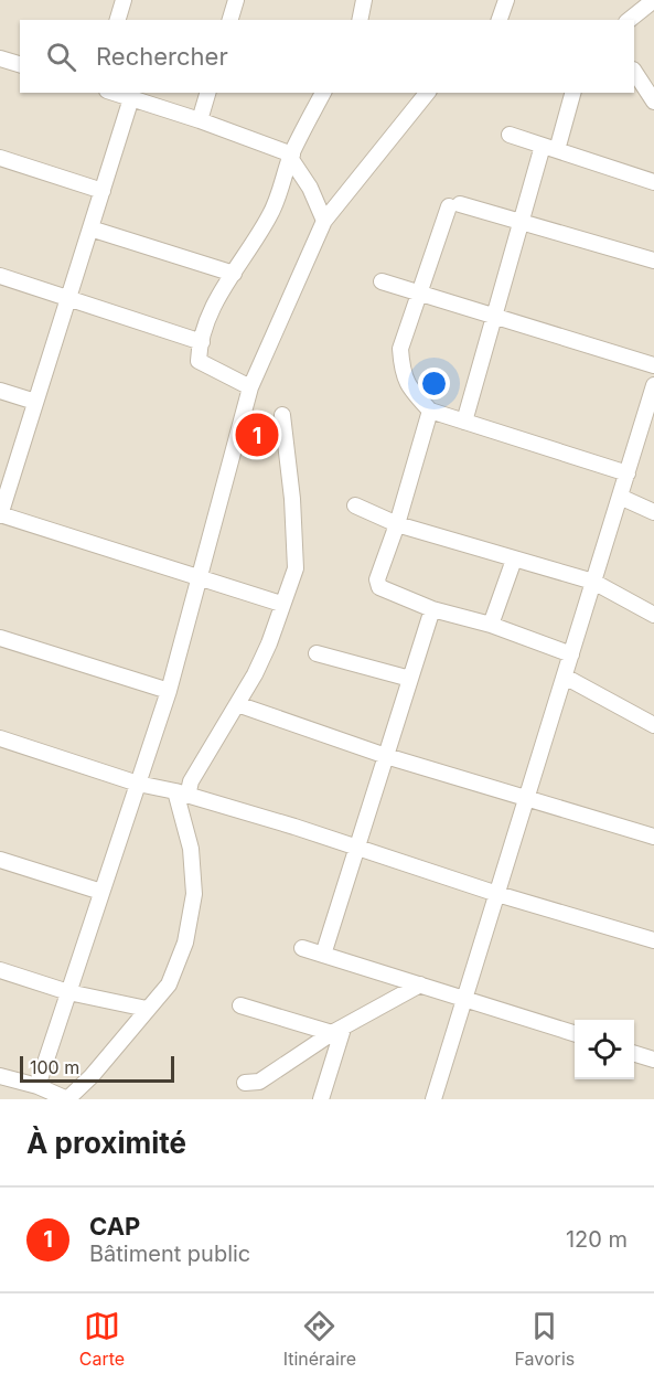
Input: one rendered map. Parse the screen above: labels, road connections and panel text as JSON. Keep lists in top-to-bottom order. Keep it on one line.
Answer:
{"scale_bar":"100 m","page":{"search":"Rechercher","pins":"1","scale":"100 m","heading":"À proximité","list":[{"mark":"1","name":"CAP","note":"Bâtiment public","value":"120 m"}],"nav":["Carte","Itinéraire","Favoris"]}}
